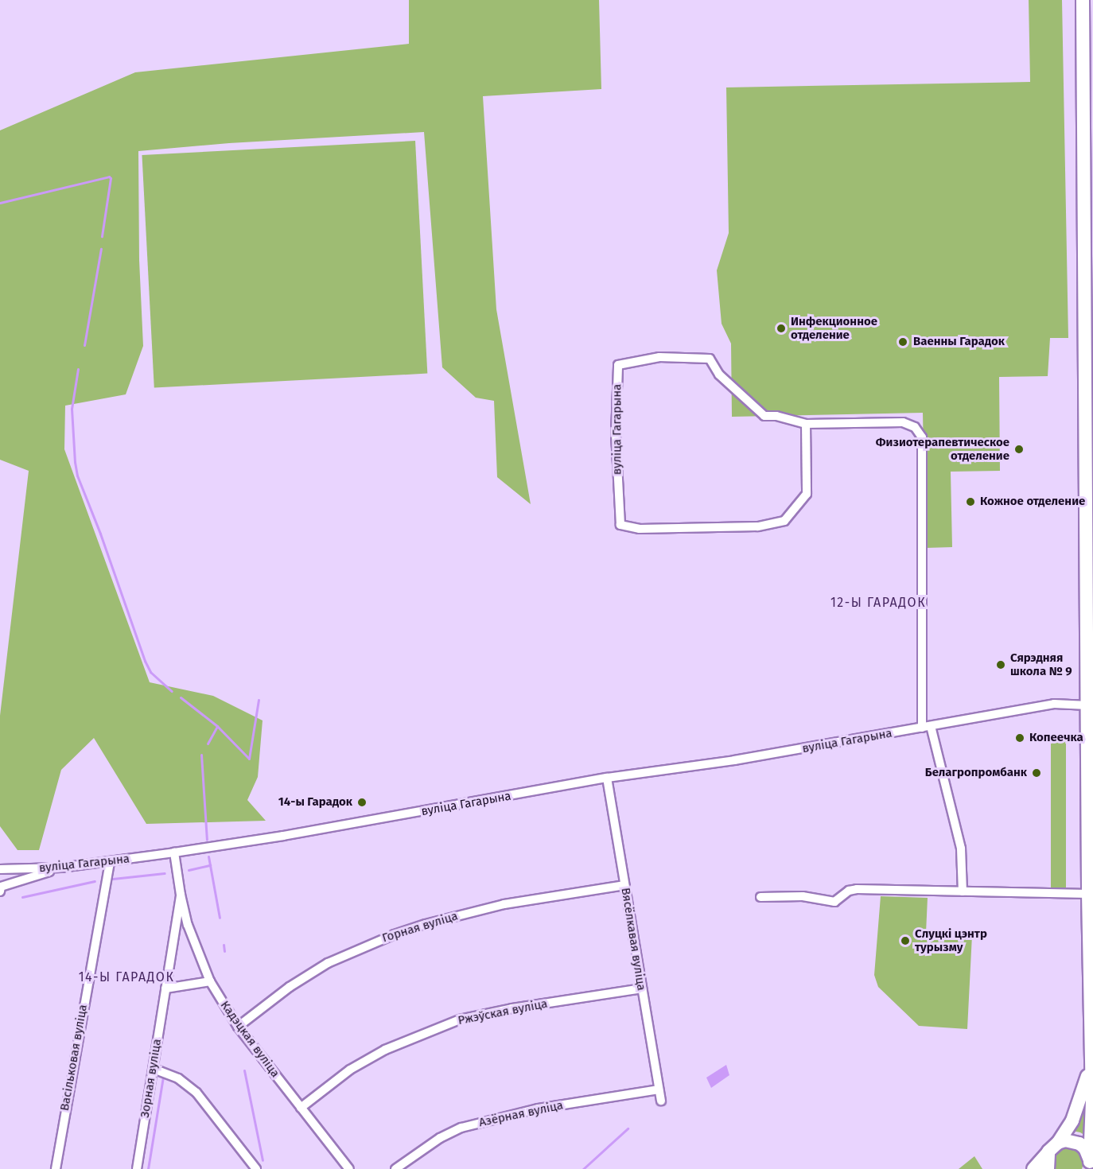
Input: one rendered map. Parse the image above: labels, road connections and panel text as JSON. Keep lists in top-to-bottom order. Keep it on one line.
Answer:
{"streets":{"street":["вуліца Гагарына","Горная вуліца","Вясёлкавая вуліца","Ржэўская вуліца","Кадэцкая вуліца","Васільковая вуліца","Зорная вуліца","Азёрная вуліца"]},"crossings":[["вуліца Гагарына","Вясёлкавая вуліца"],["вуліца Гагарына","Васільковая вуліца"],["вуліца Гагарына","Зорная вуліца"],["Горная вуліца","Вясёлкавая вуліца"],["Горная вуліца","Кадэцкая вуліца"],["Вясёлкавая вуліца","Ржэўская вуліца"],["Вясёлкавая вуліца","Азёрная вуліца"],["Ржэўская вуліца","Кадэцкая вуліца"],["Кадэцкая вуліца","Зорная вуліца"]],"districts":["12-Ы ГАРАДОК","14-Ы ГАРАДОК"],"places":["Инфекционное отделение","Ваенны Гарадок","Физиотерапевтическое отделение","Кожное отделение","Сярэдняя школа № 9","Копеечка","Белагропромбанк","14-ы Гарадок","Слуцкі цэнтр турызму"]}
